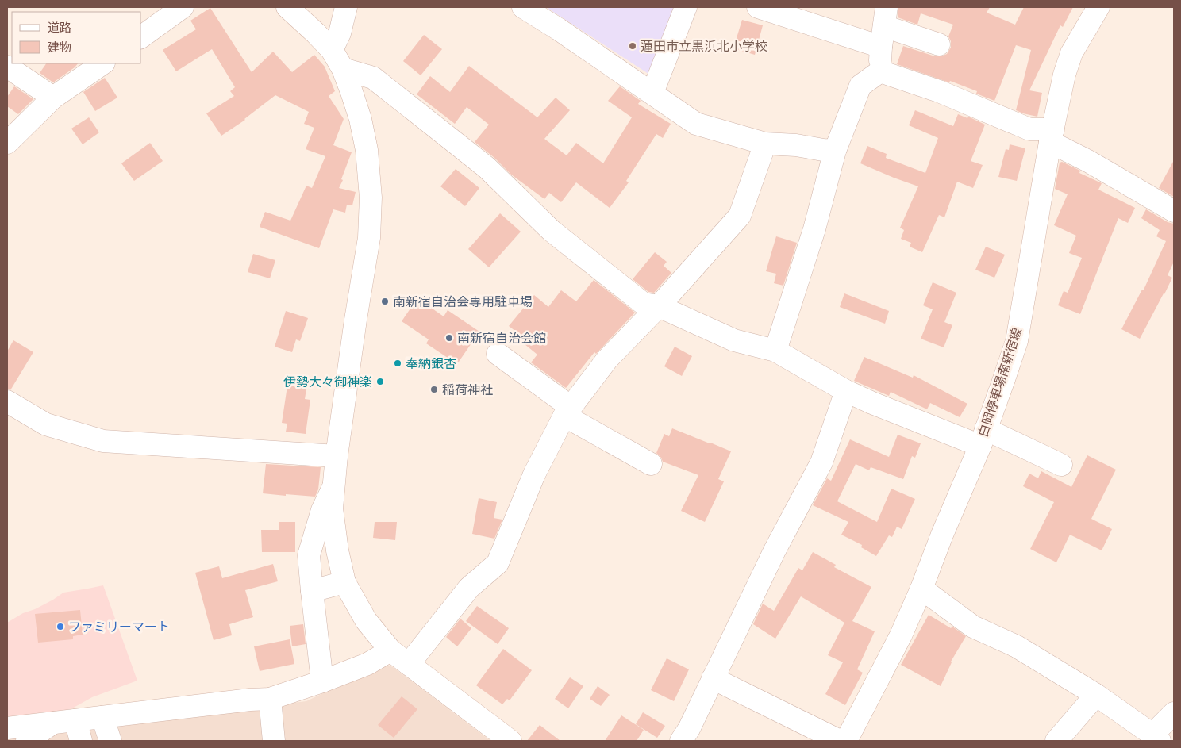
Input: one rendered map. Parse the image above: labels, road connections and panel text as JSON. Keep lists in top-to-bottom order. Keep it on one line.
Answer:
{"streets":{"street":["白岡停車場南新宿線"]},"places":["蓮田市立黒浜北小学校","南新宿自治会専用駐車場","南新宿自治会館","奉納銀杏","伊勢大々御神楽","稲荷神社","ファミリーマート"],"legend":["道路","建物"]}
